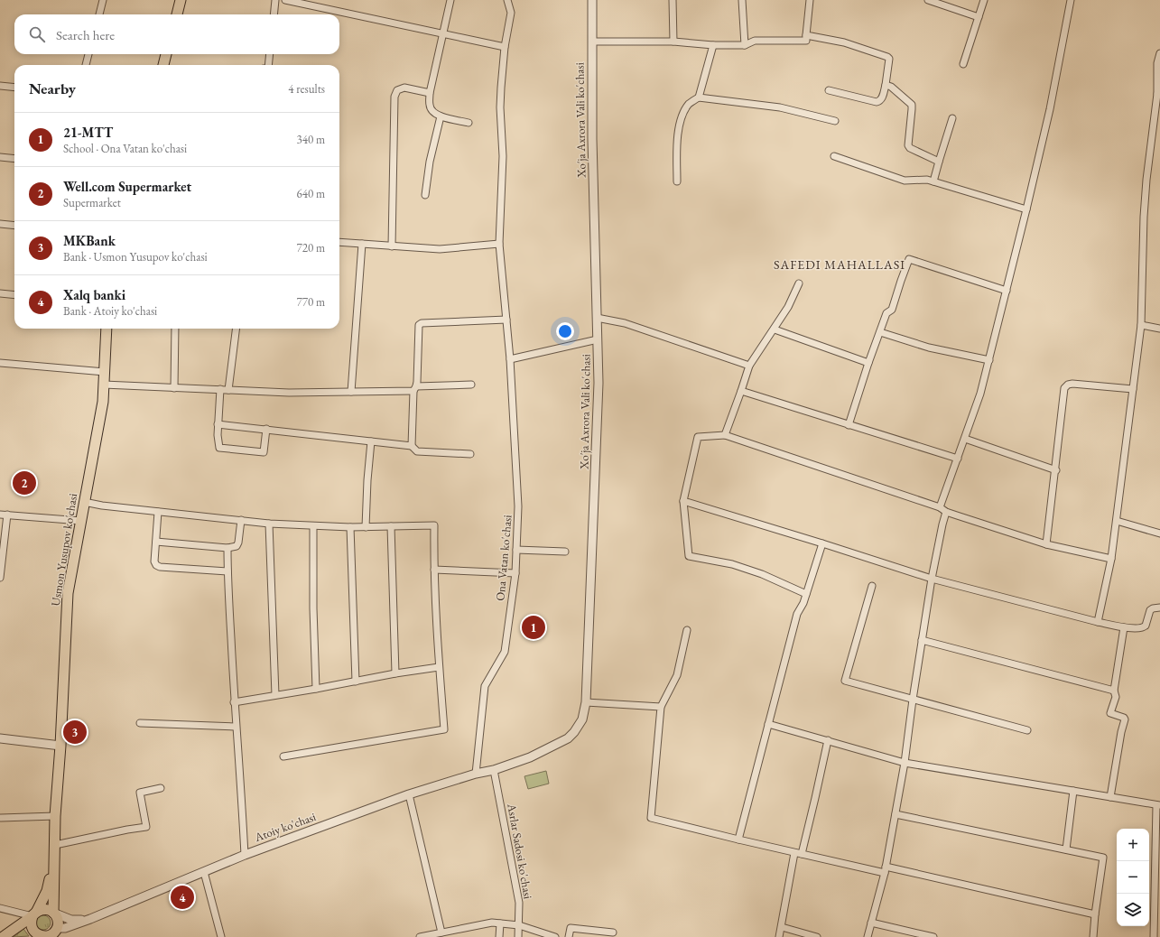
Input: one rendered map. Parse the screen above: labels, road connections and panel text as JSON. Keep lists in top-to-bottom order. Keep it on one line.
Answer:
{"streets":{"main road":["Usmon Yusupov ko'chasi"],"street":["Xo'ja Axrora Vali ko'chasi","Ona Vatan ko'chasi","Atoiy ko'chasi","Asrlar Sadosi ko'chasi"]},"crossings":[["Xo'ja Axrora Vali ko'chasi","Atoiy ko'chasi"],["Xo'ja Axrora Vali ko'chasi","Asrlar Sadosi ko'chasi"],["Usmon Yusupov ko'chasi","Atoiy ko'chasi"],["Ona Vatan ko'chasi","Atoiy ko'chasi"],["Atoiy ko'chasi","Asrlar Sadosi ko'chasi"]],"districts":["SAFEDI MAHALLASI"],"page":{"search":"Search here","heading":["Nearby","4 results"],"list":[{"mark":"1","name":"21-MTT","note":"School · Ona Vatan ko'chasi","value":"340 m"},{"mark":"2","name":"Well.com Supermarket","note":"Supermarket","value":"640 m"},{"mark":"3","name":"MKBank","note":"Bank · Usmon Yusupov ko'chasi","value":"720 m"},{"mark":"4","name":"Xalq banki","note":"Bank · Atoiy ko'chasi","value":"770 m"}],"pins":["2","1","3","4"],"map_buttons":["+","−"]}}
